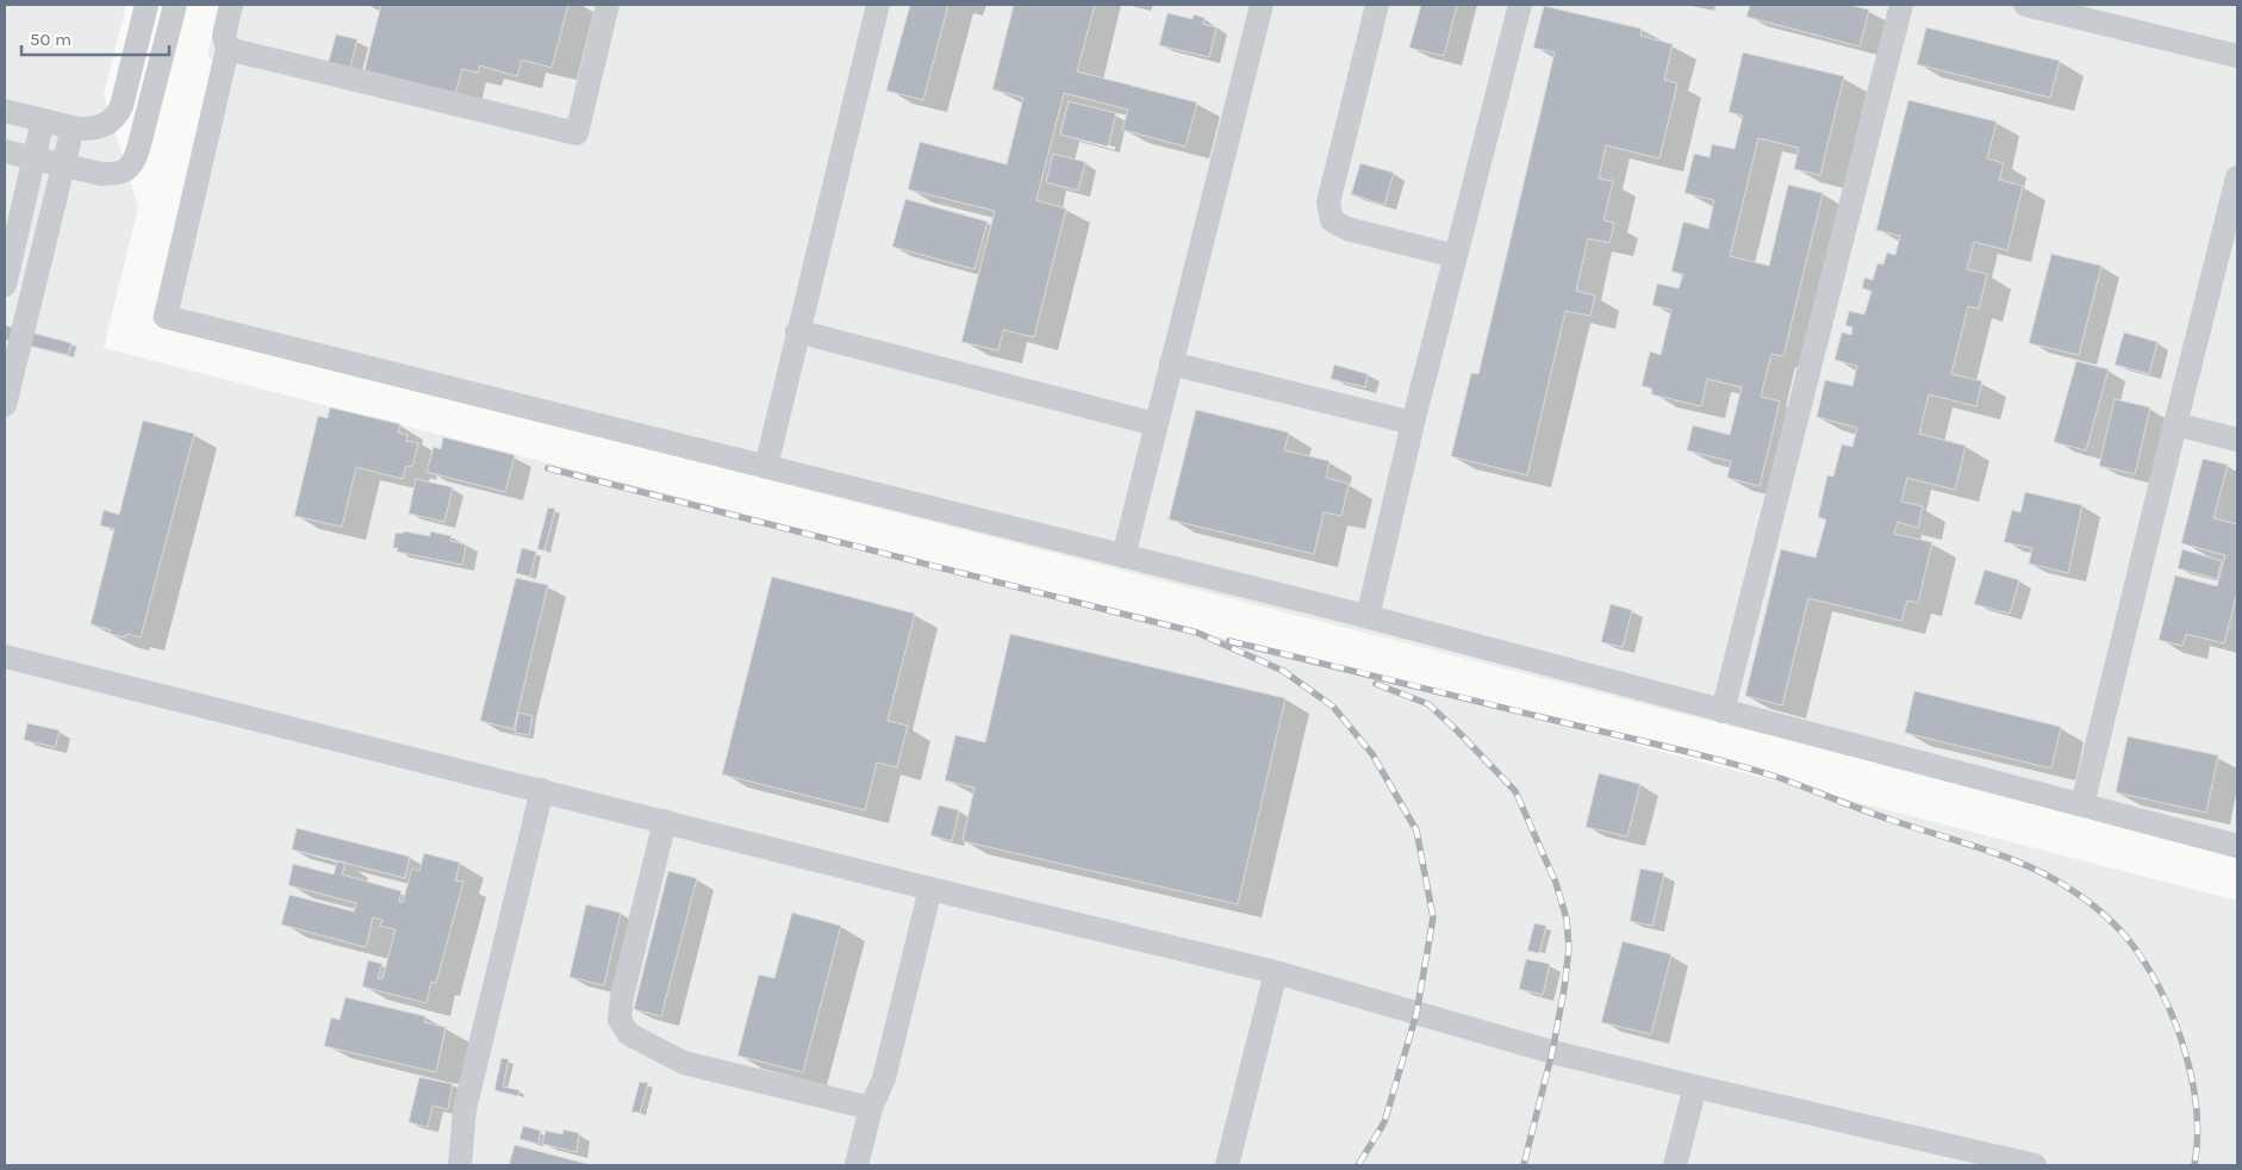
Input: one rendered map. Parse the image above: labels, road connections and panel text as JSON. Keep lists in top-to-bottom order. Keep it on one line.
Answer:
{"scale_bar":"50 m"}
